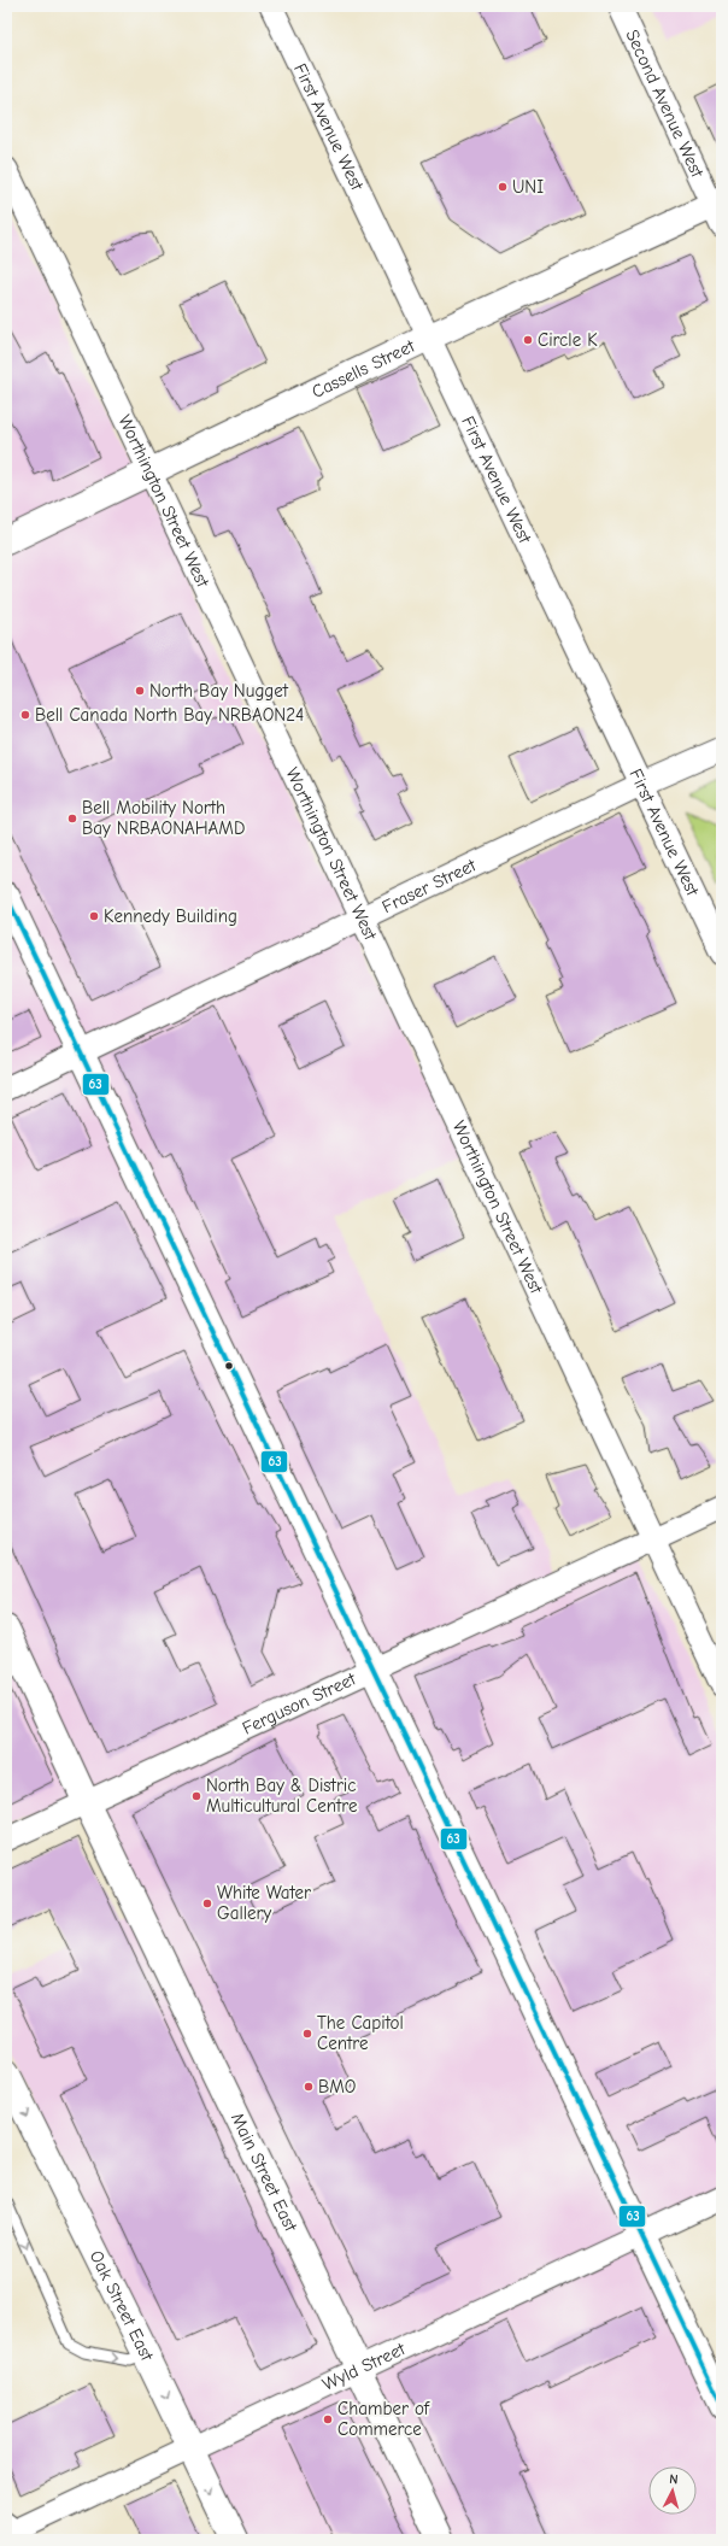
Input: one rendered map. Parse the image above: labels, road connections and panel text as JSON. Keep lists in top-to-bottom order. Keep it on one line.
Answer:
{"streets":{"main road":["Cassells Street","Main Street East","Oak Street East"],"street":["Second Avenue West","First Avenue West","Worthington Street West","Fraser Street","Ferguson Street","Wyld Street"]},"crossings":[["Second Avenue West","Cassells Street"],["First Avenue West","Cassells Street"],["First Avenue West","Fraser Street"],["Cassells Street","Worthington Street West"],["Worthington Street West","Fraser Street"],["Worthington Street West","Ferguson Street"],["Ferguson Street","Main Street East"],["Main Street East","Wyld Street"],["Oak Street East","Wyld Street"]],"one_way":["Oak Street East"],"places":["UNI","Circle K","North Bay Nugget","Bell Canada North Bay NRBAON24","Bell Mobility North Bay NRBAONAHAMD","Kennedy Building","North Bay & Distric Multicultural Centre","White Water Gallery","The Capitol Centre","BMO","Chamber of Commerce"],"lines":["transit line 63"],"north":"top"}
